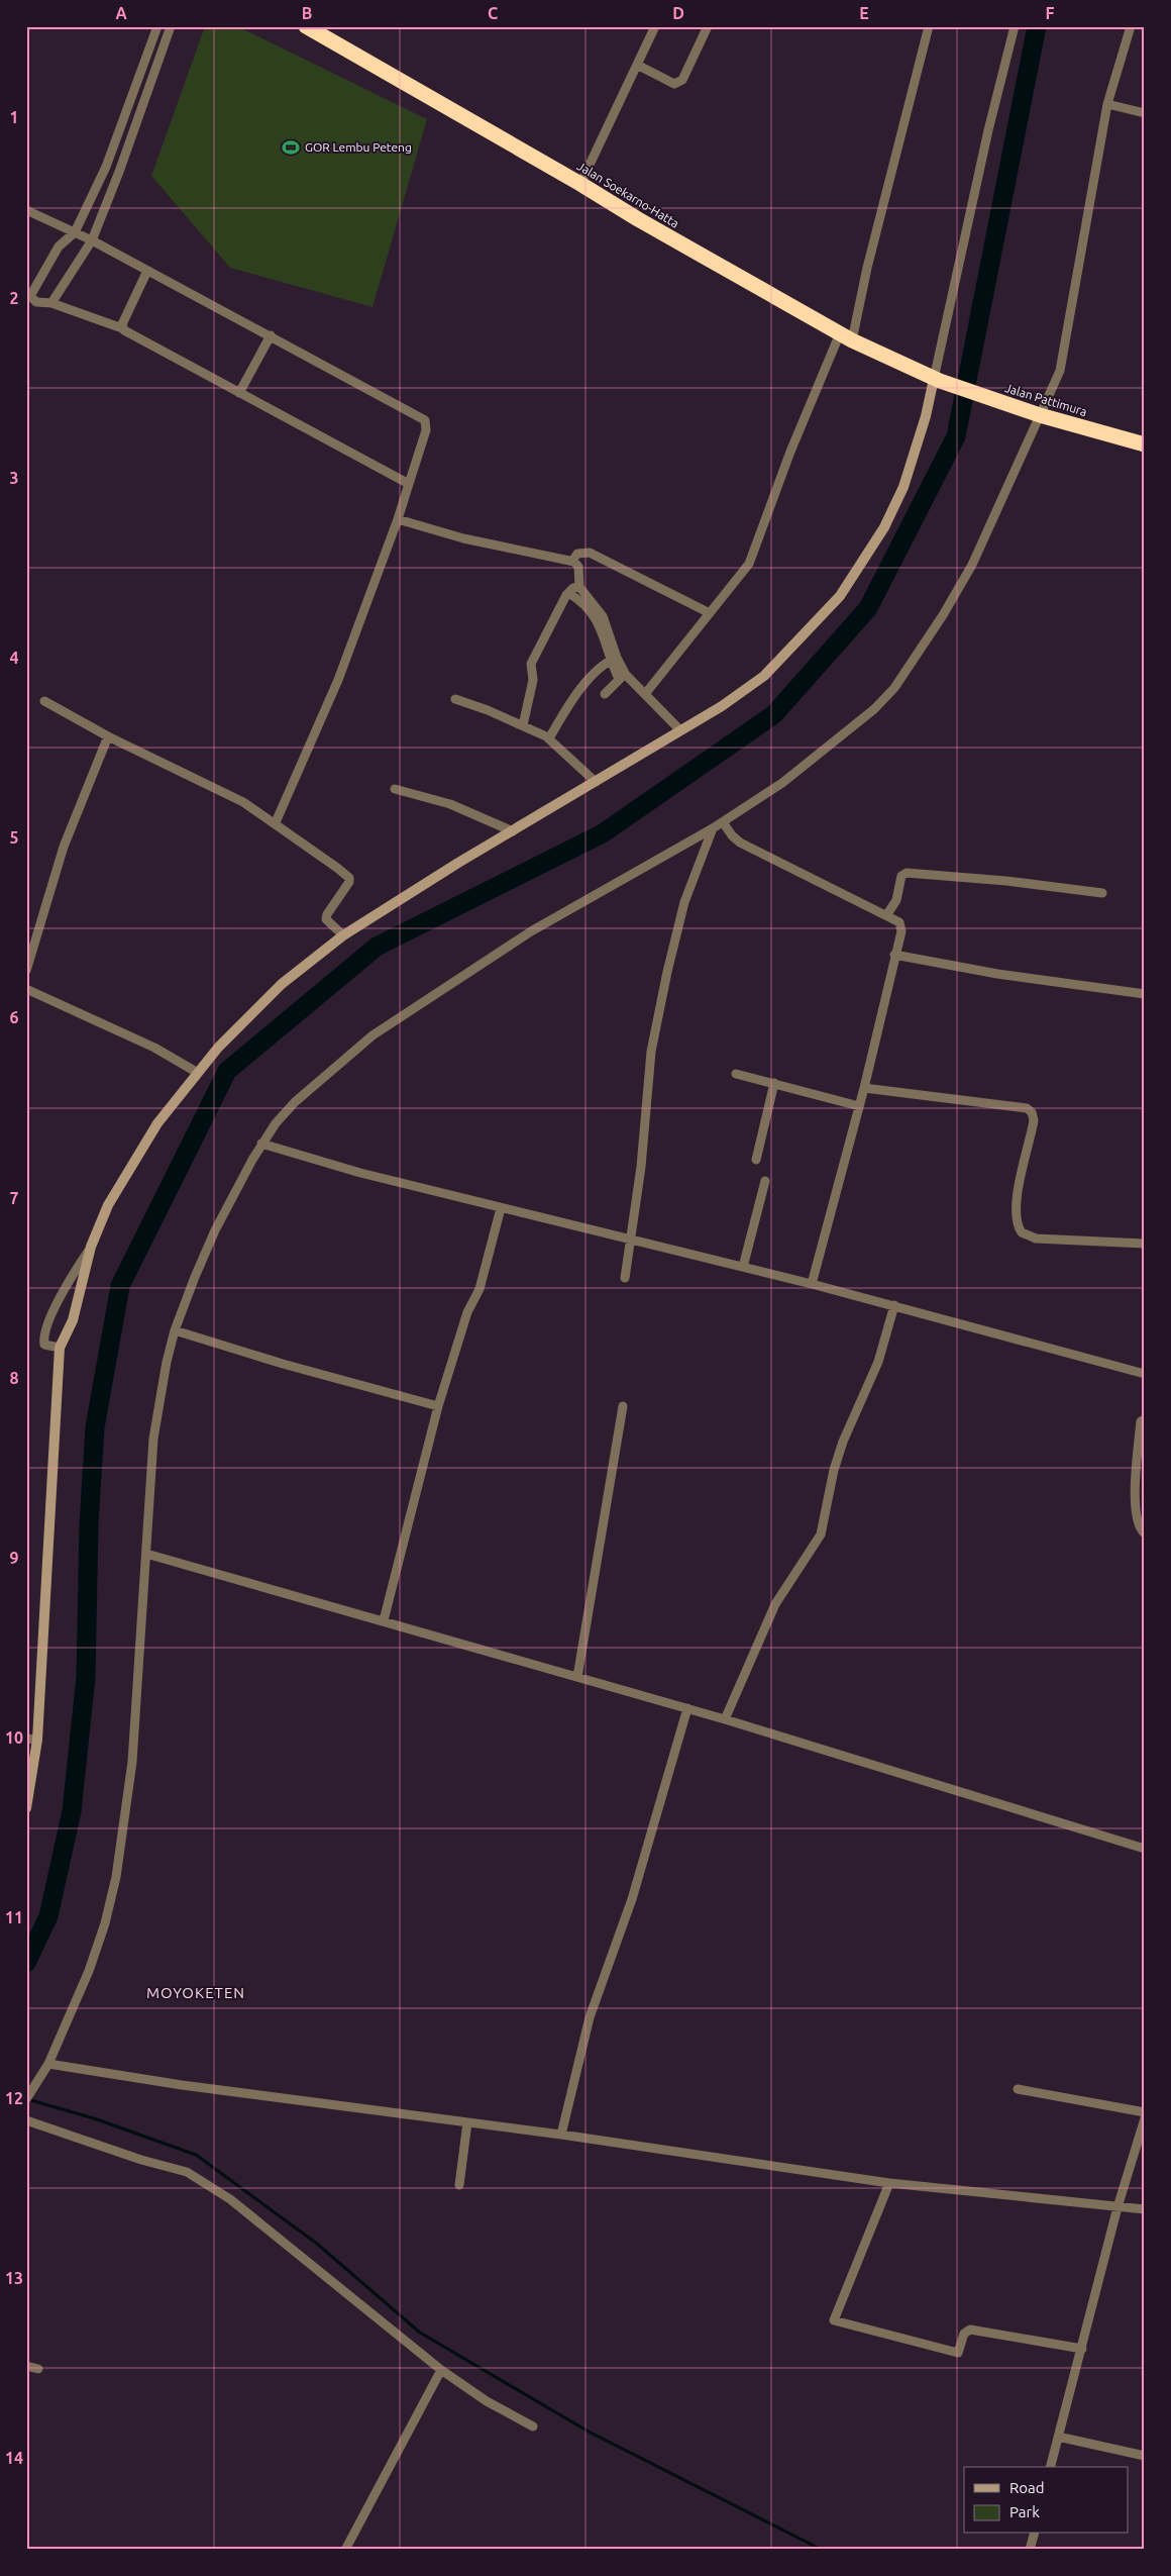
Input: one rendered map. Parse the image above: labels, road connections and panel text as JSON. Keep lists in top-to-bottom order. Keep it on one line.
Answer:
{"streets":{"highway":["Jalan Soekarno-Hatta","Jalan Pattimura"]},"crossings":[["Jalan Soekarno-Hatta","Jalan Pattimura"]],"districts":["MOYOKETEN"],"places":{"sports":["GOR Lembu Peteng"]},"legend":["Road","Park"],"grid":{"columns":["A","B","C","D","E","F"],"rows":["1","2","3","4","5","6","7","8","9","10","11","12","13","14"]}}
